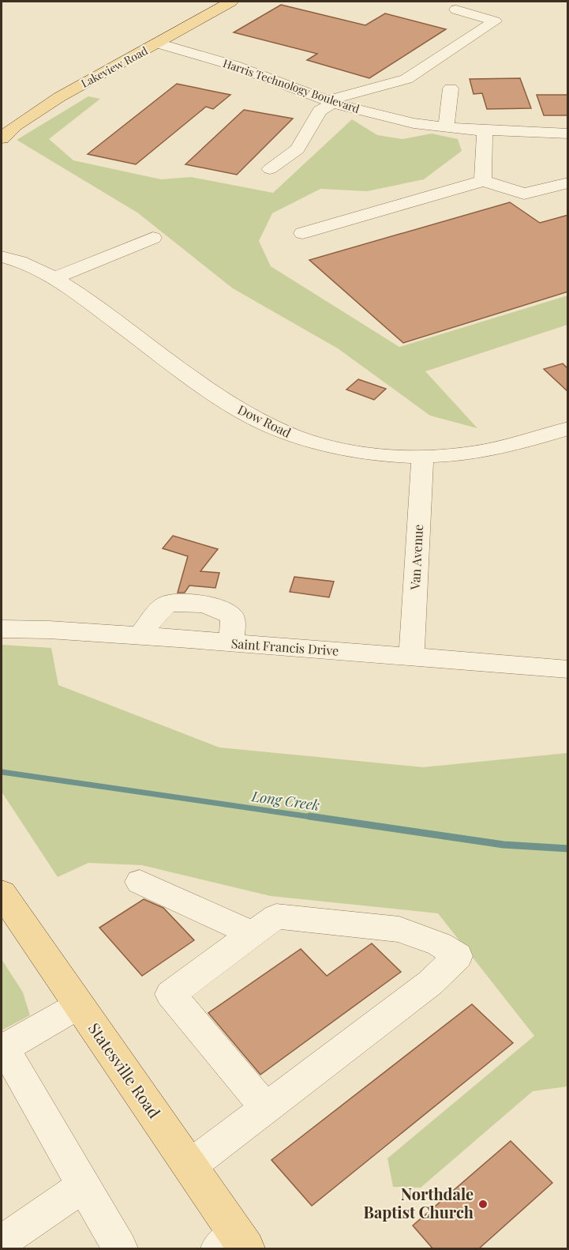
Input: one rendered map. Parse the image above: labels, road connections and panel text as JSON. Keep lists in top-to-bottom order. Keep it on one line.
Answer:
{"streets":{"main road":["Lakeview Road","Statesville Road"],"street":["Harris Technology Boulevard","Dow Road","Van Avenue","Saint Francis Drive"]},"crossings":[["Lakeview Road","Harris Technology Boulevard"],["Dow Road","Van Avenue"],["Van Avenue","Saint Francis Drive"]],"water":["Long Creek"],"places":["Northdale Baptist Church"]}
